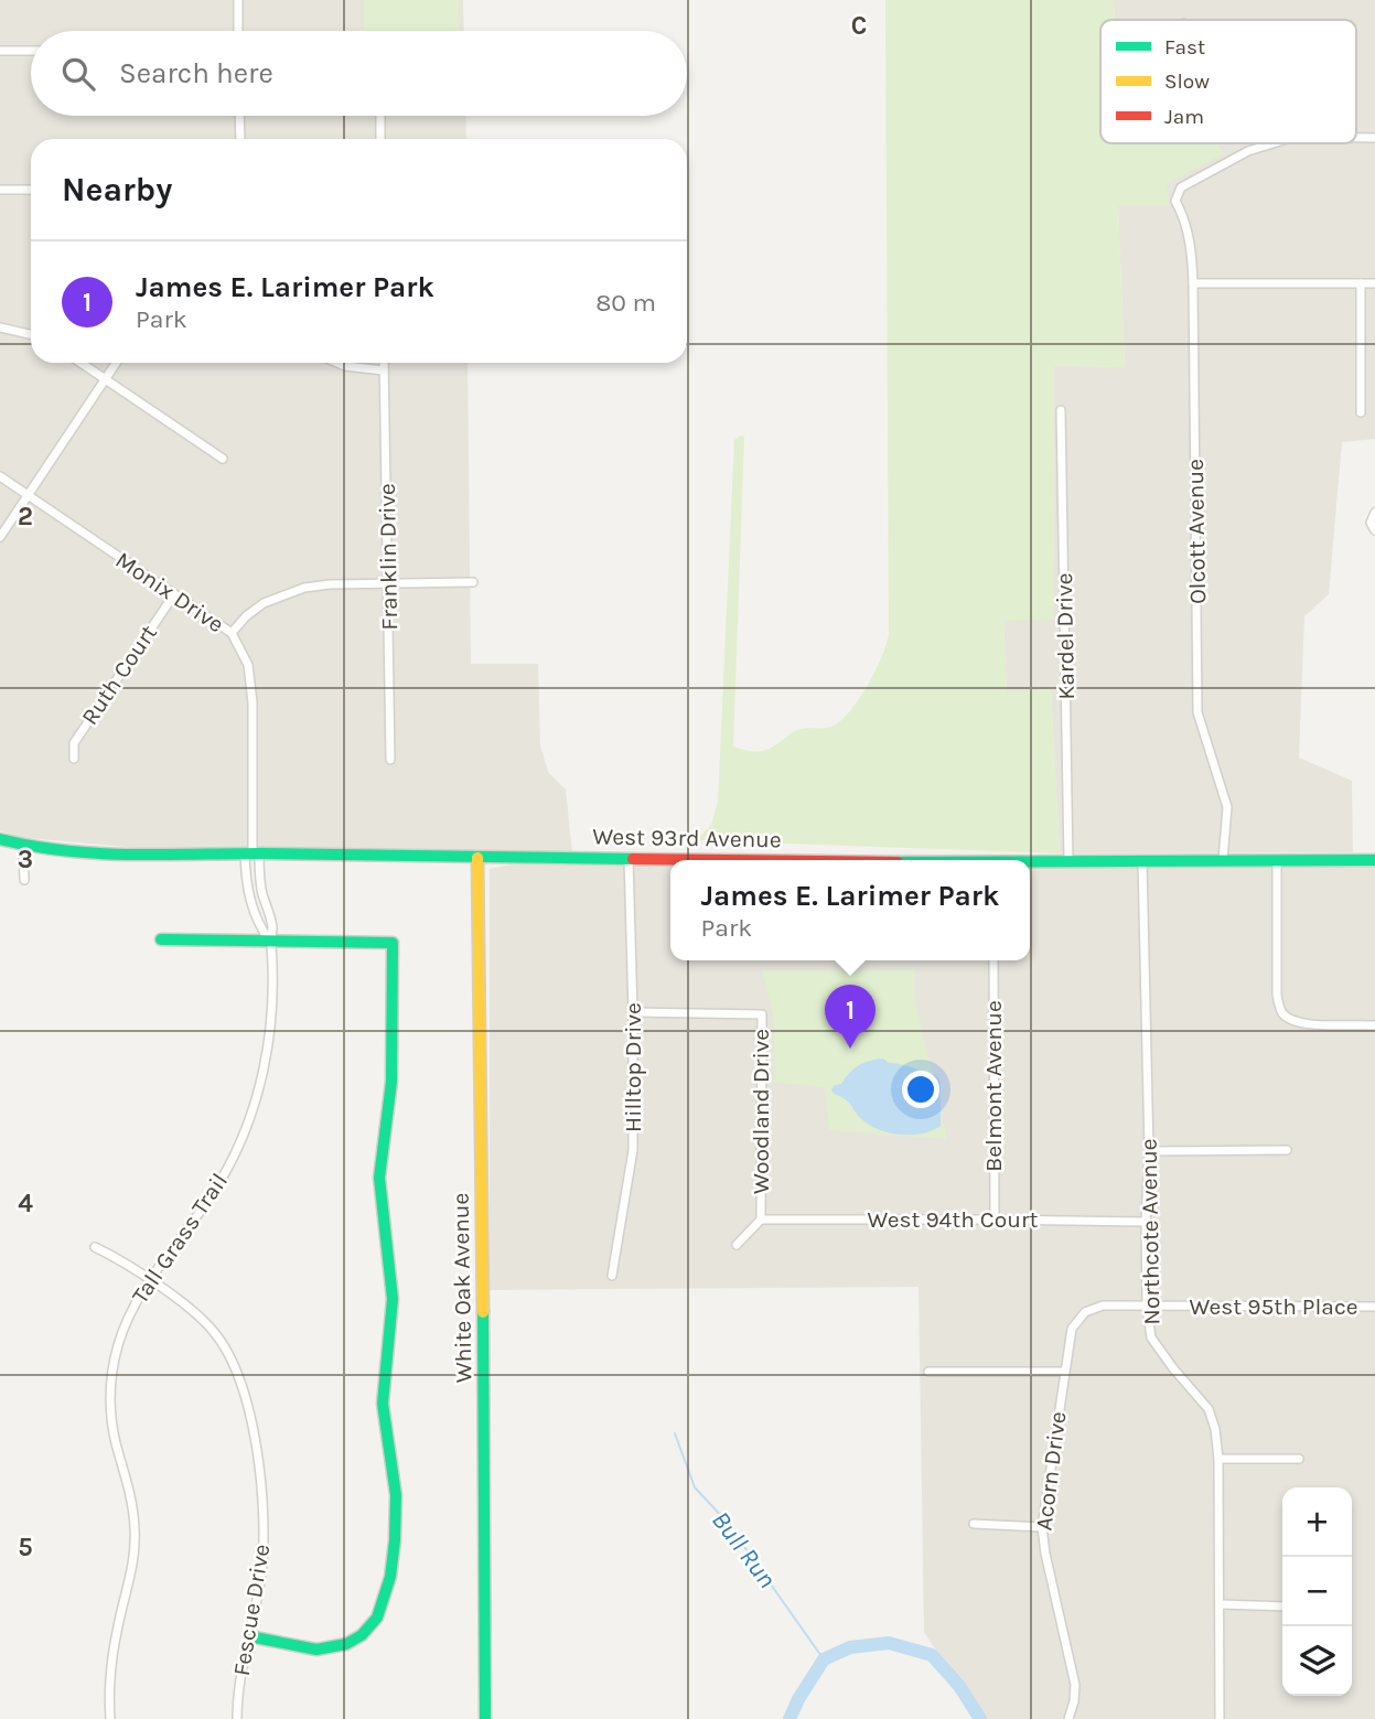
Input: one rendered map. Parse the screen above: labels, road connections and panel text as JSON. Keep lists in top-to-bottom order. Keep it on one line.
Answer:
{"streets":{"street":["Olcott Avenue","Franklin Drive","Monix Drive","Kardel Drive","Ruth Court","West 93rd Avenue","Hilltop Drive","Belmont Avenue","Woodland Drive","West 94th Court","Northcote Avenue","Tall Grass Trail","White Oak Avenue","West 95th Place","Acorn Drive","Fescue Drive"]},"crossings":[["Olcott Avenue","West 93rd Avenue"],["Monix Drive","Ruth Court"],["Monix Drive","West 93rd Avenue"],["Monix Drive","Tall Grass Trail"],["Kardel Drive","West 93rd Avenue"],["West 93rd Avenue","Hilltop Drive"],["West 93rd Avenue","Northcote Avenue"],["West 93rd Avenue","Tall Grass Trail"],["West 93rd Avenue","White Oak Avenue"],["Hilltop Drive","Woodland Drive"],["Belmont Avenue","West 94th Court"],["Woodland Drive","West 94th Court"],["West 94th Court","Northcote Avenue"],["Northcote Avenue","West 95th Place"],["Tall Grass Trail","Fescue Drive"],["West 95th Place","Acorn Drive"]],"water":["Bull Run"],"legend":["Fast","Slow","Jam"],"page":{"search":"Search here","heading":"Nearby","list":[{"mark":"1","name":"James E. Larimer Park","note":"Park","value":"80 m"}],"popup":["James E. Larimer Park","Park"],"pins":"1","map_buttons":["+","−"]},"grid":{"columns":["C"],"rows":["2","3","4","5"]}}
